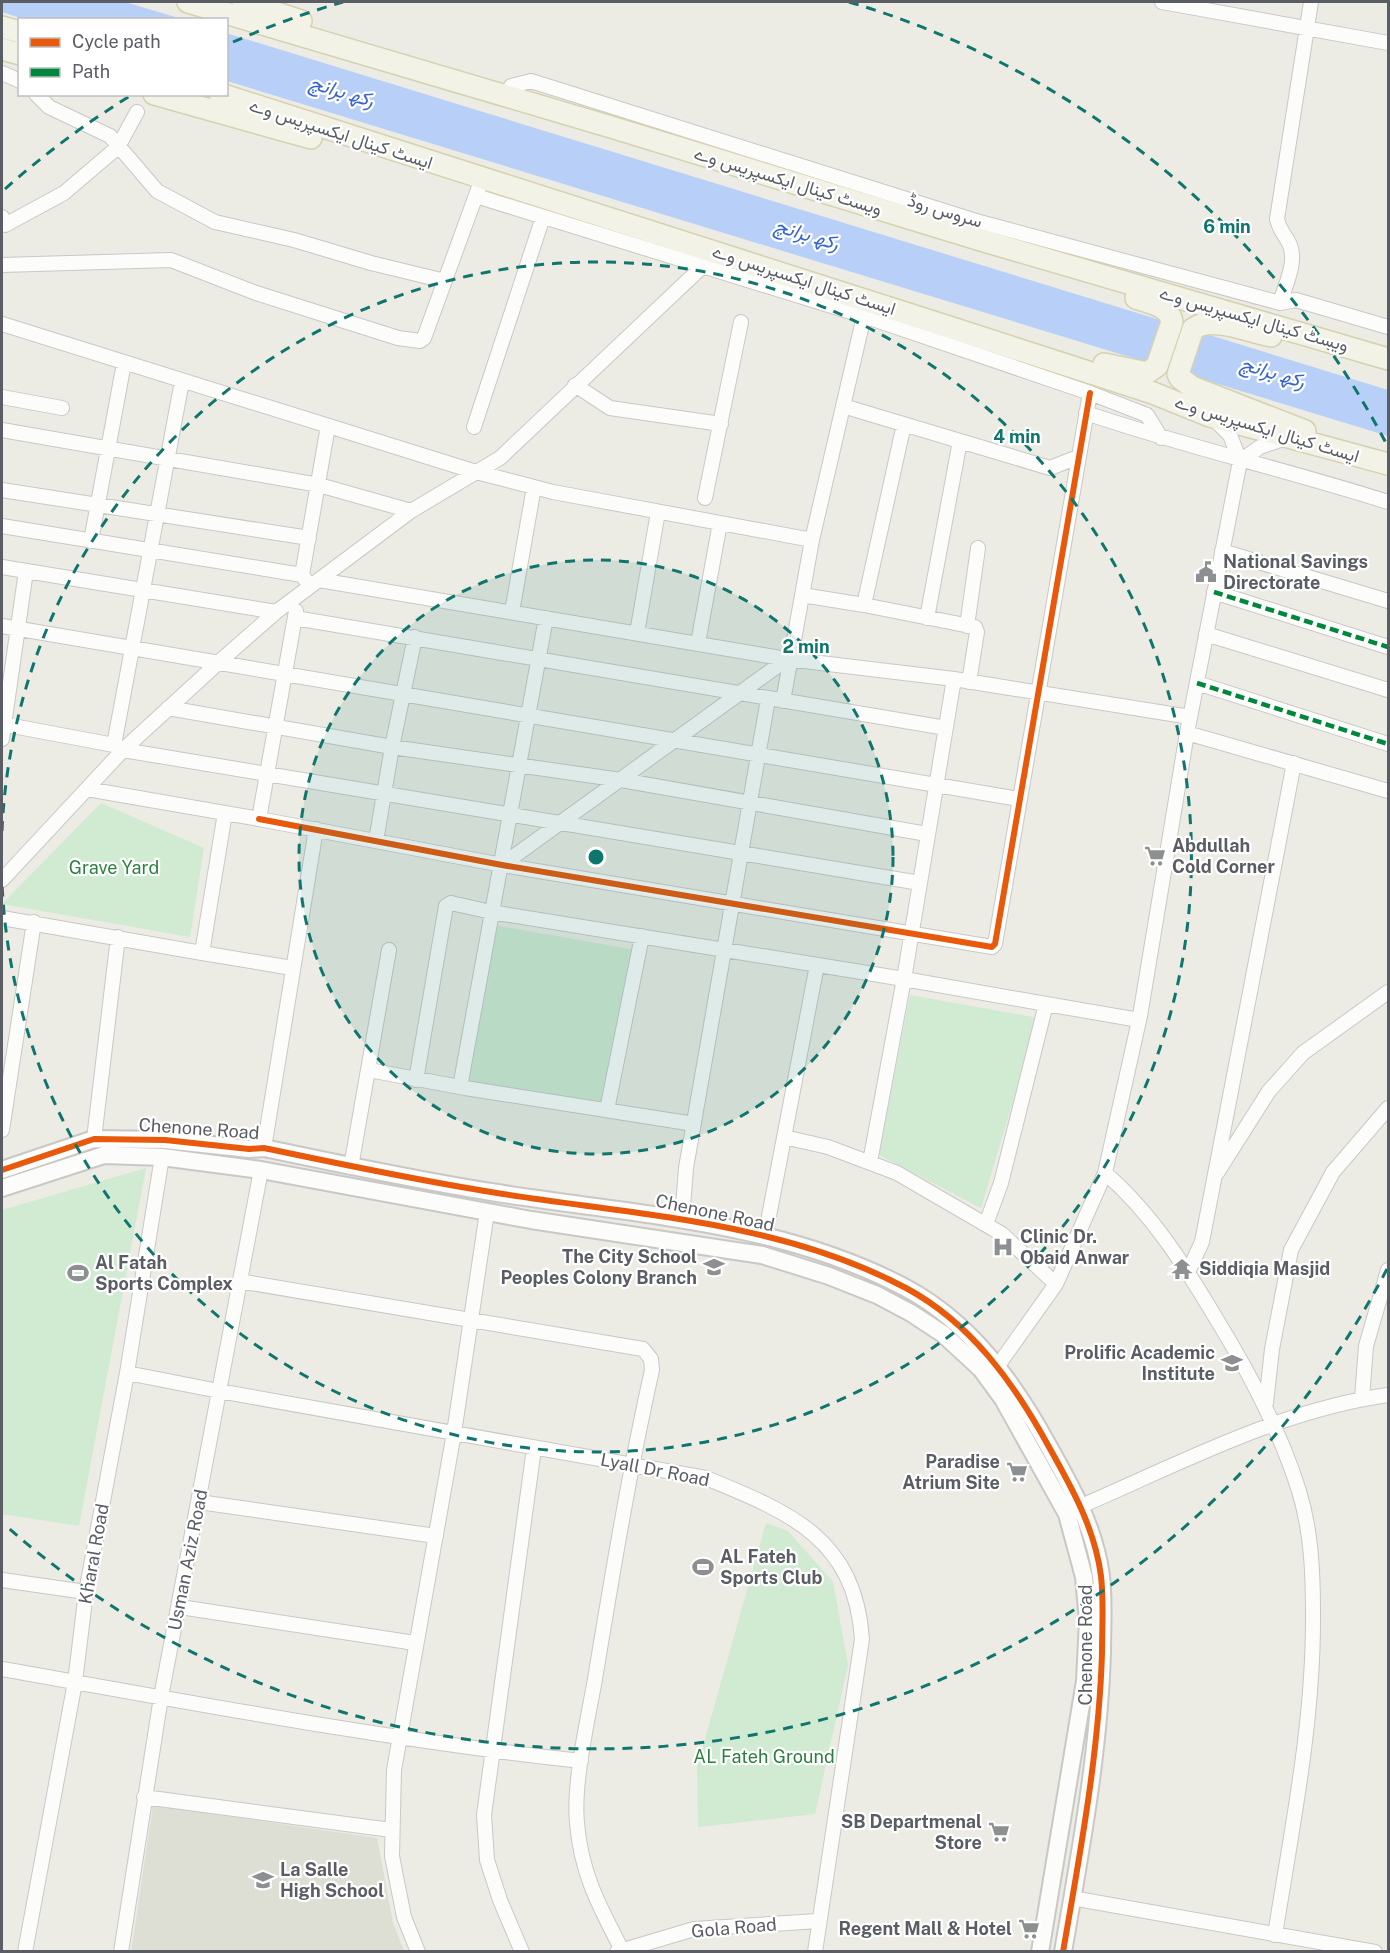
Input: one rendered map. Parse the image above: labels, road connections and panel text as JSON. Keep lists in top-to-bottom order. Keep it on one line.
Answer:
{"streets":{"main road":["ایسٹ کینال ایکسپریس وے","ویسٹ کینال ایکسپریس وے"],"street":["سروس روڈ","Chenone Road","Lyall Dr Road","Kharal Road","Usman Aziz Road","Gola Road"]},"crossings":[["Chenone Road","Kharal Road"],["Chenone Road","Usman Aziz Road"],["Lyall Dr Road","Kharal Road"],["Lyall Dr Road","Usman Aziz Road"],["Lyall Dr Road","Gola Road"]],"water":["رکھ برانچ"],"parks":["Grave Yard","AL Fateh Ground"],"places":{"public building":["National Savings Directorate"],"supermarket":["Abdullah Cold Corner","Paradise Atrium Site","SB Departmenal Store","Regent Mall & Hotel"],"hospital":["Clinic Dr. Obaid Anwar"],"school or university":["The City School Peoples Colony Branch","Prolific Academic Institute","La Salle High School"],"temple":["Siddiqia Masjid"],"sports":["Al Fatah Sports Complex","AL Fateh Sports Club"]},"legend":["Cycle path","Path"],"rings":["6 min","4 min","2 min"]}
